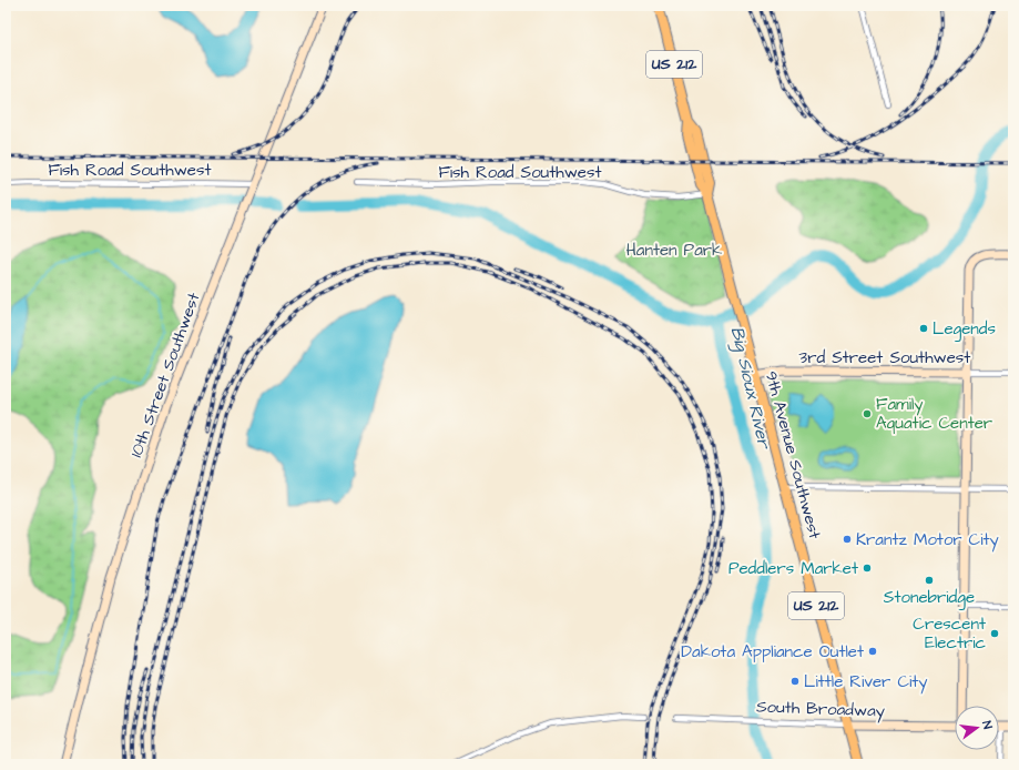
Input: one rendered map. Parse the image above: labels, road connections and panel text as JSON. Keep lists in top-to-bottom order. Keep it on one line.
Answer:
{"streets":{"main road":["US 212","9th Avenue Southwest"],"street":["Fish Road Southwest","3rd Street Southwest","10th Street Southwest","South Broadway"]},"crossings":[["US 212","9th Avenue Southwest"],["US 212","South Broadway"],["Fish Road Southwest","10th Street Southwest"],["Fish Road Southwest","9th Avenue Southwest"],["3rd Street Southwest","9th Avenue Southwest"],["9th Avenue Southwest","South Broadway"]],"water":["Big Sioux River"],"parks":["Hanten Park"],"places":["Legends","Family Aquatic Center","Krantz Motor City","Peddlers Market","Stonebridge","Crescent Electric","Dakota Appliance Outlet","Little River City"],"north":"right"}
